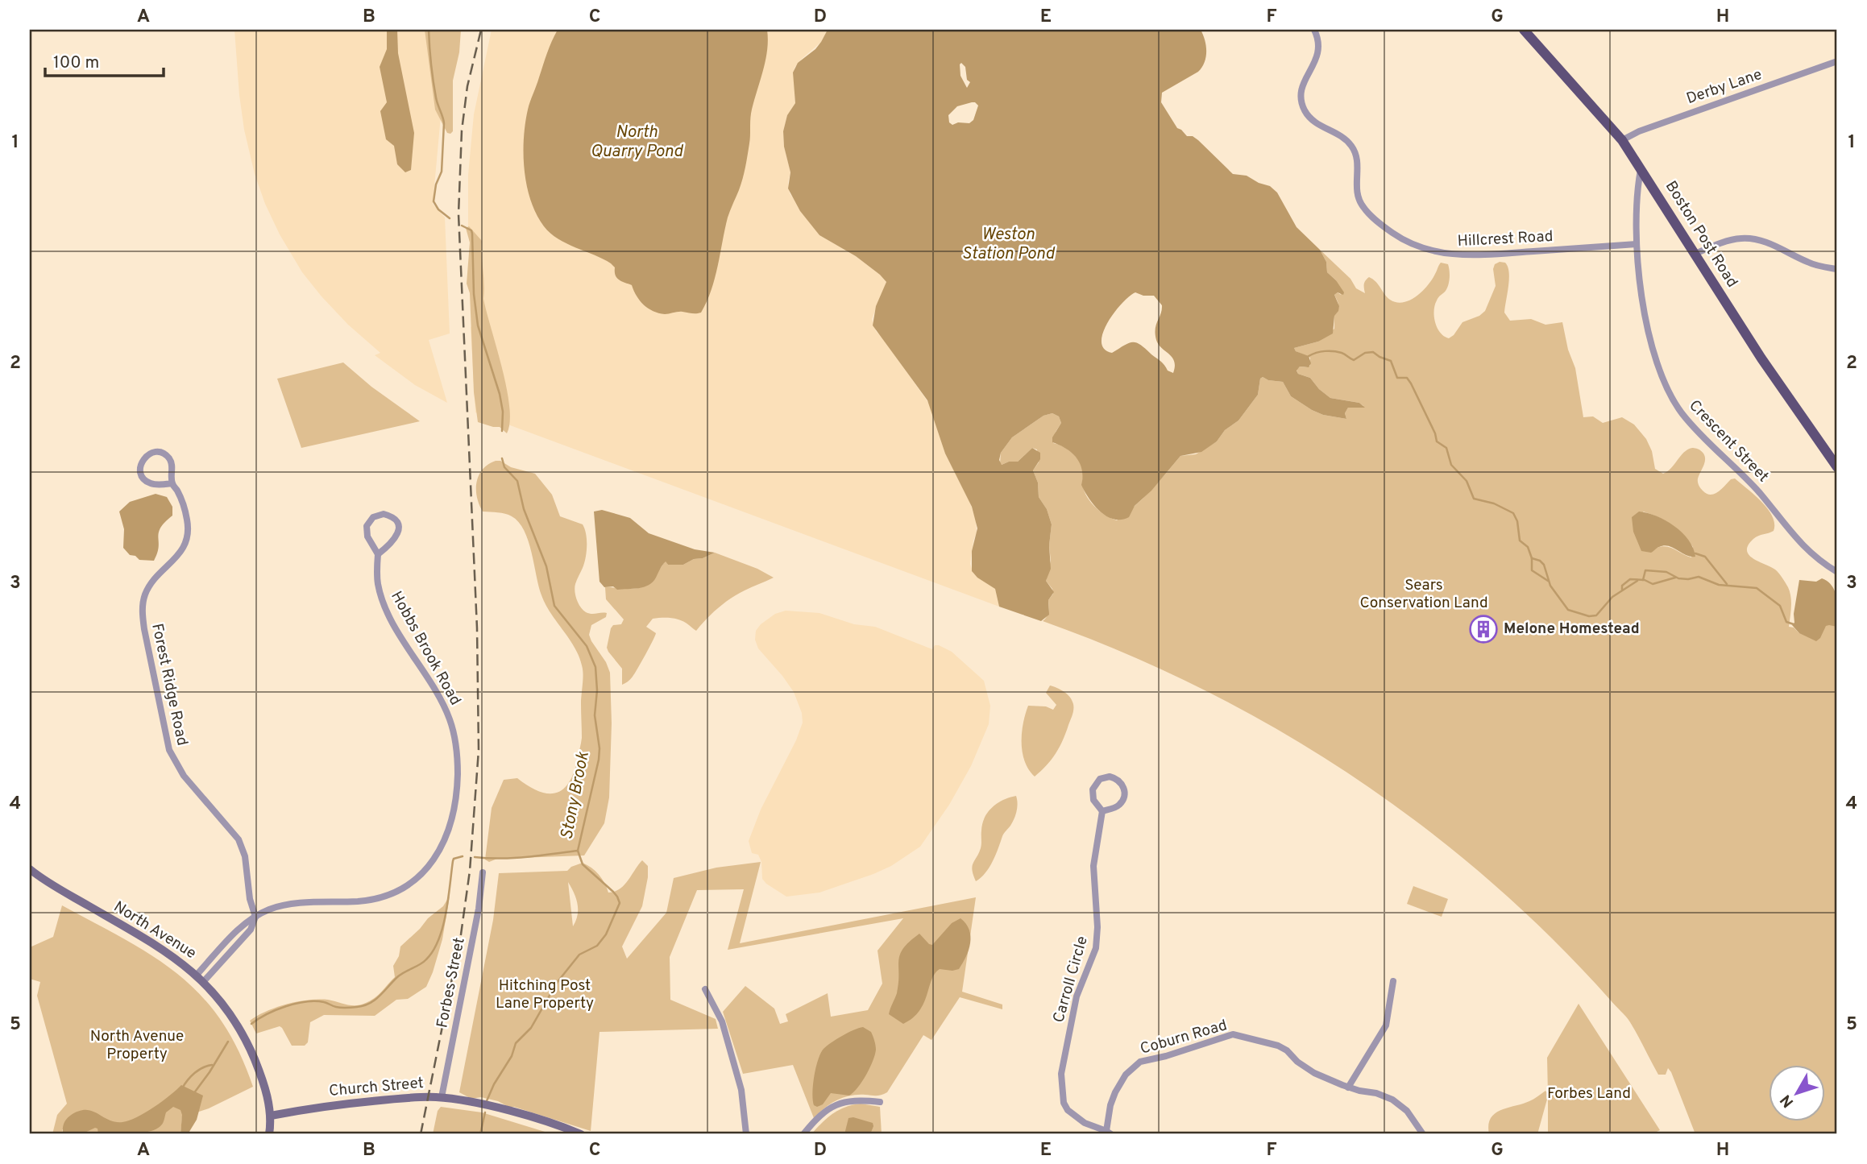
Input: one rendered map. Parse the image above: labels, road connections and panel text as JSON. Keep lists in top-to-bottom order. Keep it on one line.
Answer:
{"streets":{"main road":["Boston Post Road","North Avenue","Church Street"],"street":["Derby Lane","Hillcrest Road","Crescent Street","Hobbs Brook Road","Forest Ridge Road","Carroll Circle","Forbes Street","Coburn Road"]},"crossings":[["Derby Lane","Boston Post Road"],["Boston Post Road","Crescent Street"],["Hillcrest Road","Crescent Street"],["Hobbs Brook Road","Forest Ridge Road"],["Hobbs Brook Road","North Avenue"],["North Avenue","Church Street"],["Carroll Circle","Coburn Road"],["Forbes Street","Church Street"]],"water":["North Quarry Pond","Weston Station Pond","Stony Brook"],"parks":["Sears Conservation Land","Hitching Post Lane Property","North Avenue Property","Forbes Land"],"places":{"building":["Melone Homestead"]},"scale_bar":"100 m","north":"bottom left","grid":{"columns":["A","B","C","D","E","F","G","H"],"rows":["1","2","3","4","5"]}}
